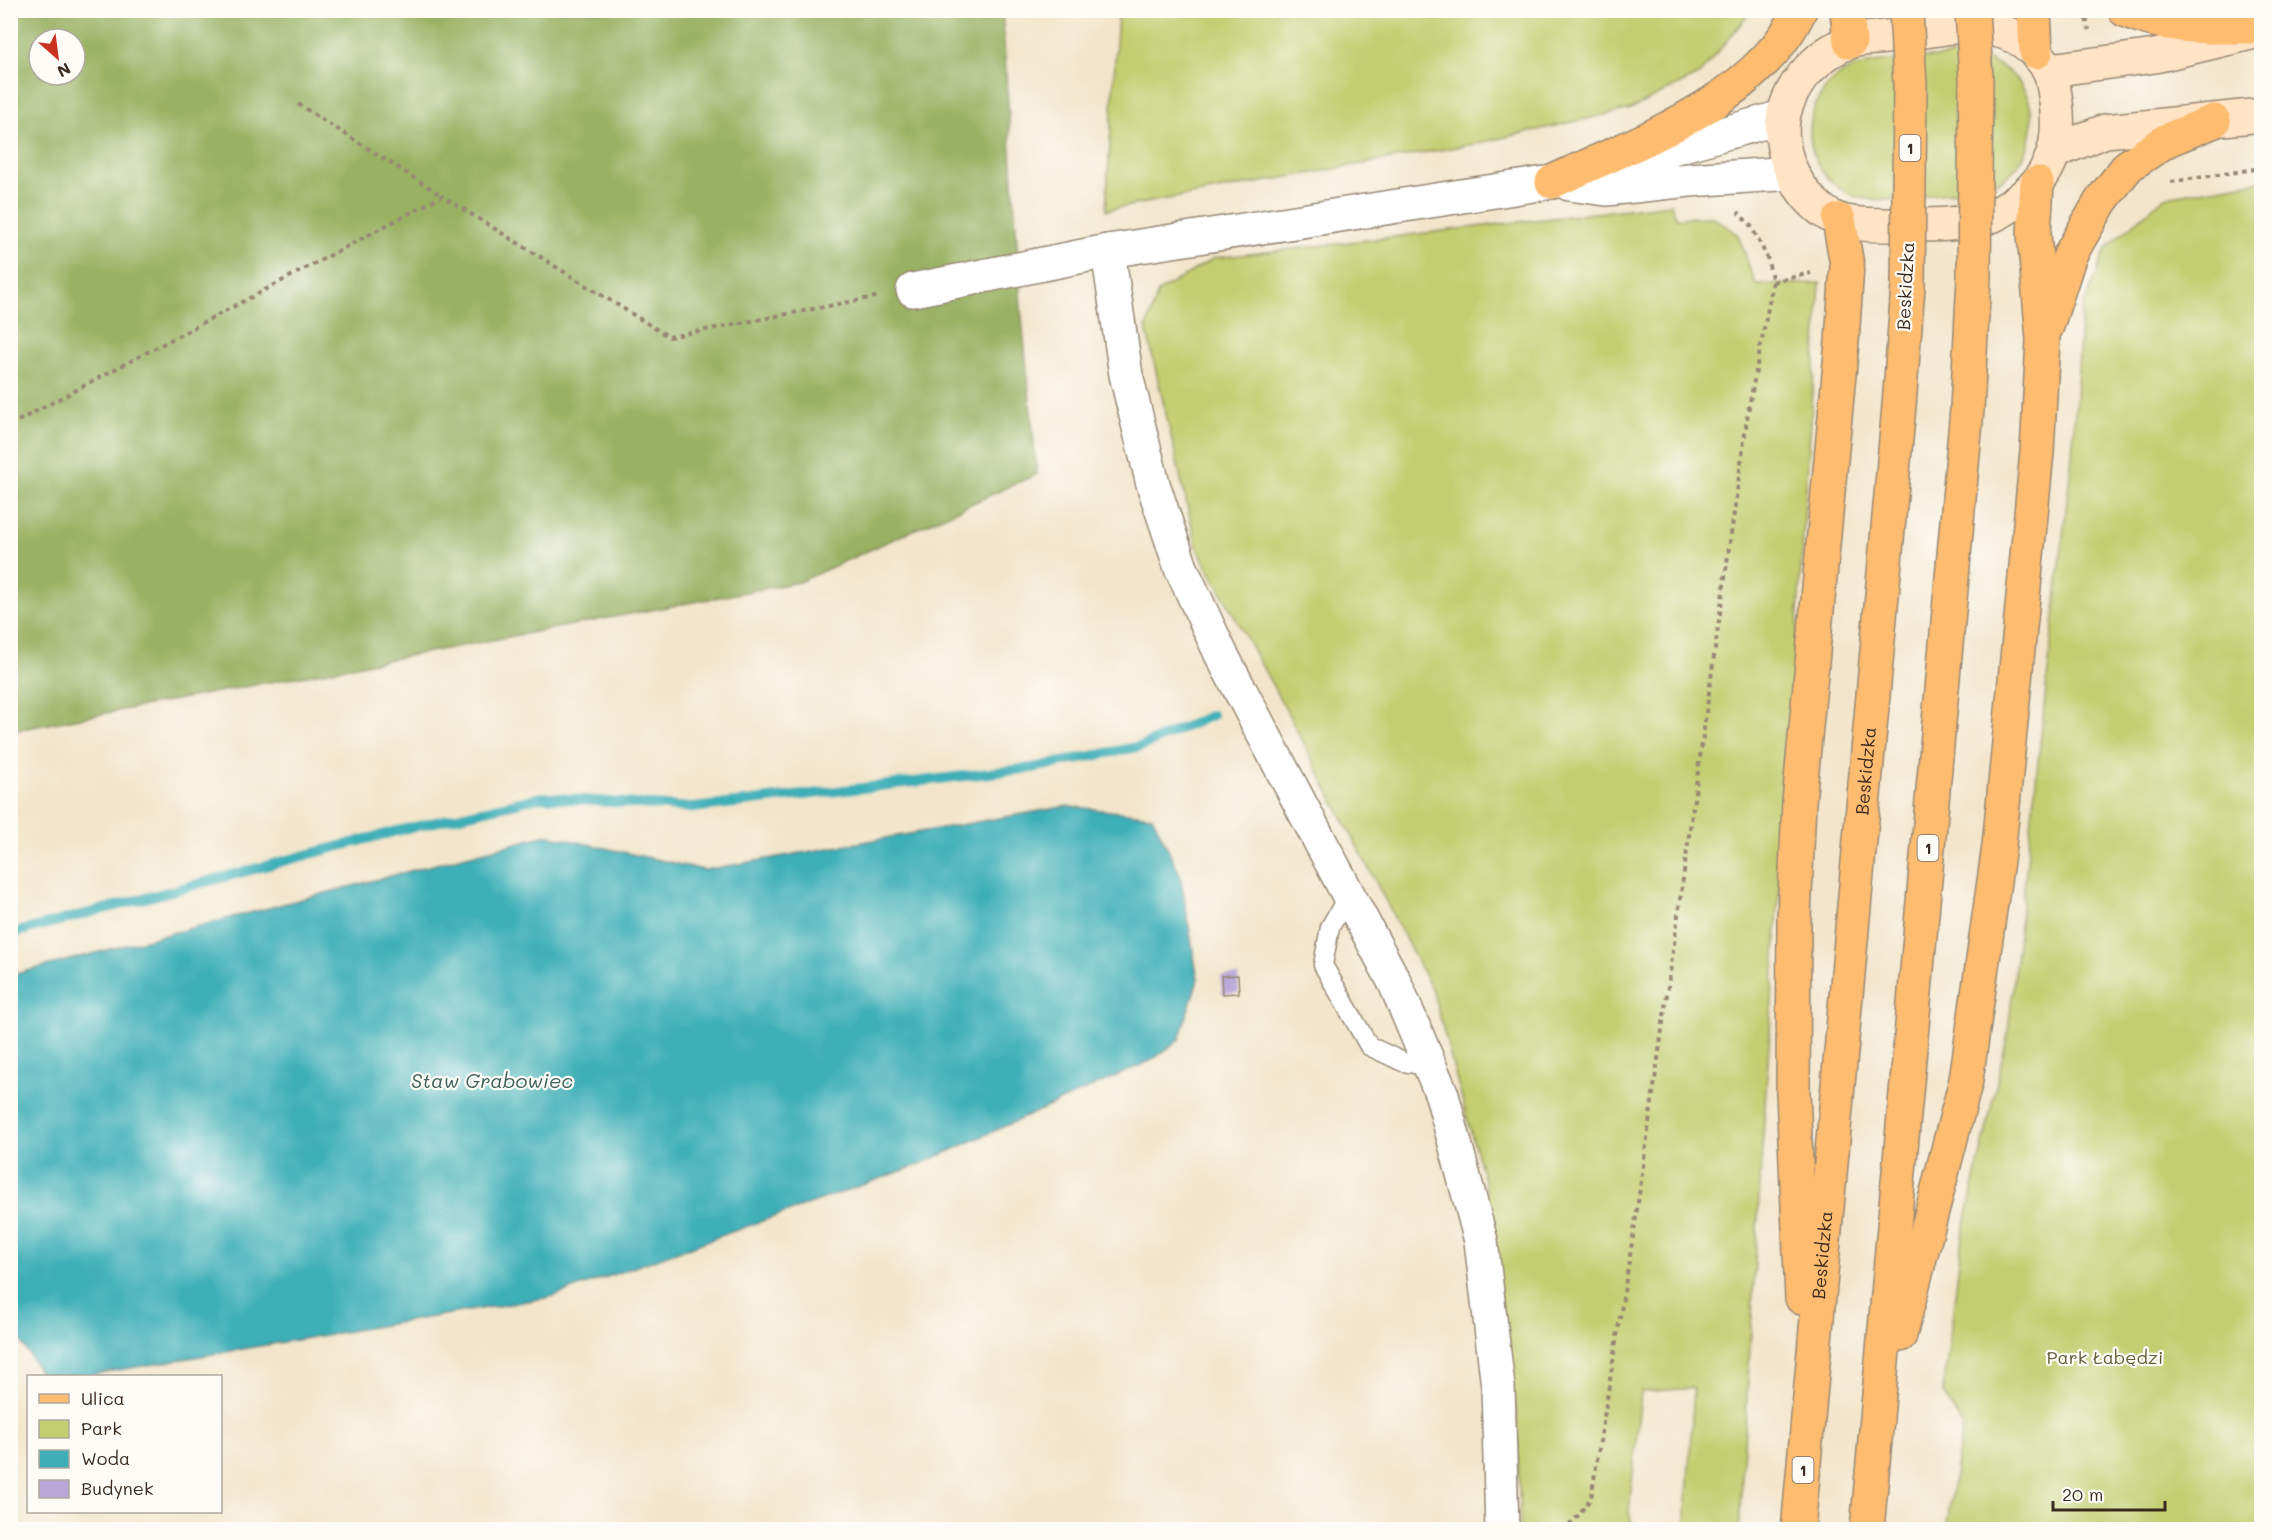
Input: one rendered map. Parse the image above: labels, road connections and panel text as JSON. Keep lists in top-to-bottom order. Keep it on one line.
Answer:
{"streets":{"main road":["1","Beskidzka"]},"water":["Staw Grabowiec"],"parks":["Park Łabędzi"],"legend":["Ulica","Park","Woda","Budynek"],"scale_bar":"20 m","north":"bottom right"}
